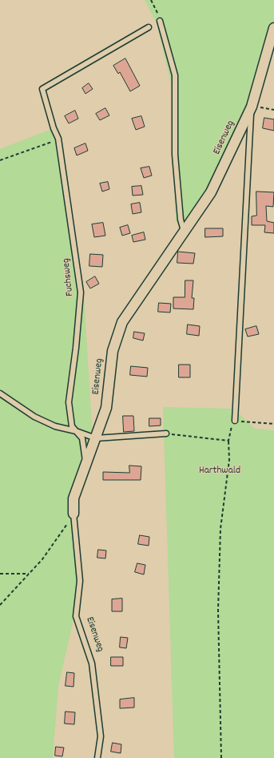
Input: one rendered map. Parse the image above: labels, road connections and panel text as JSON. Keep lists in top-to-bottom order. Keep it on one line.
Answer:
{"streets":{"street":["Eisenweg"],"lane":["Fuchsweg"]},"crossings":[["Eisenweg","Fuchsweg"]],"parks":["Harthwald"]}
